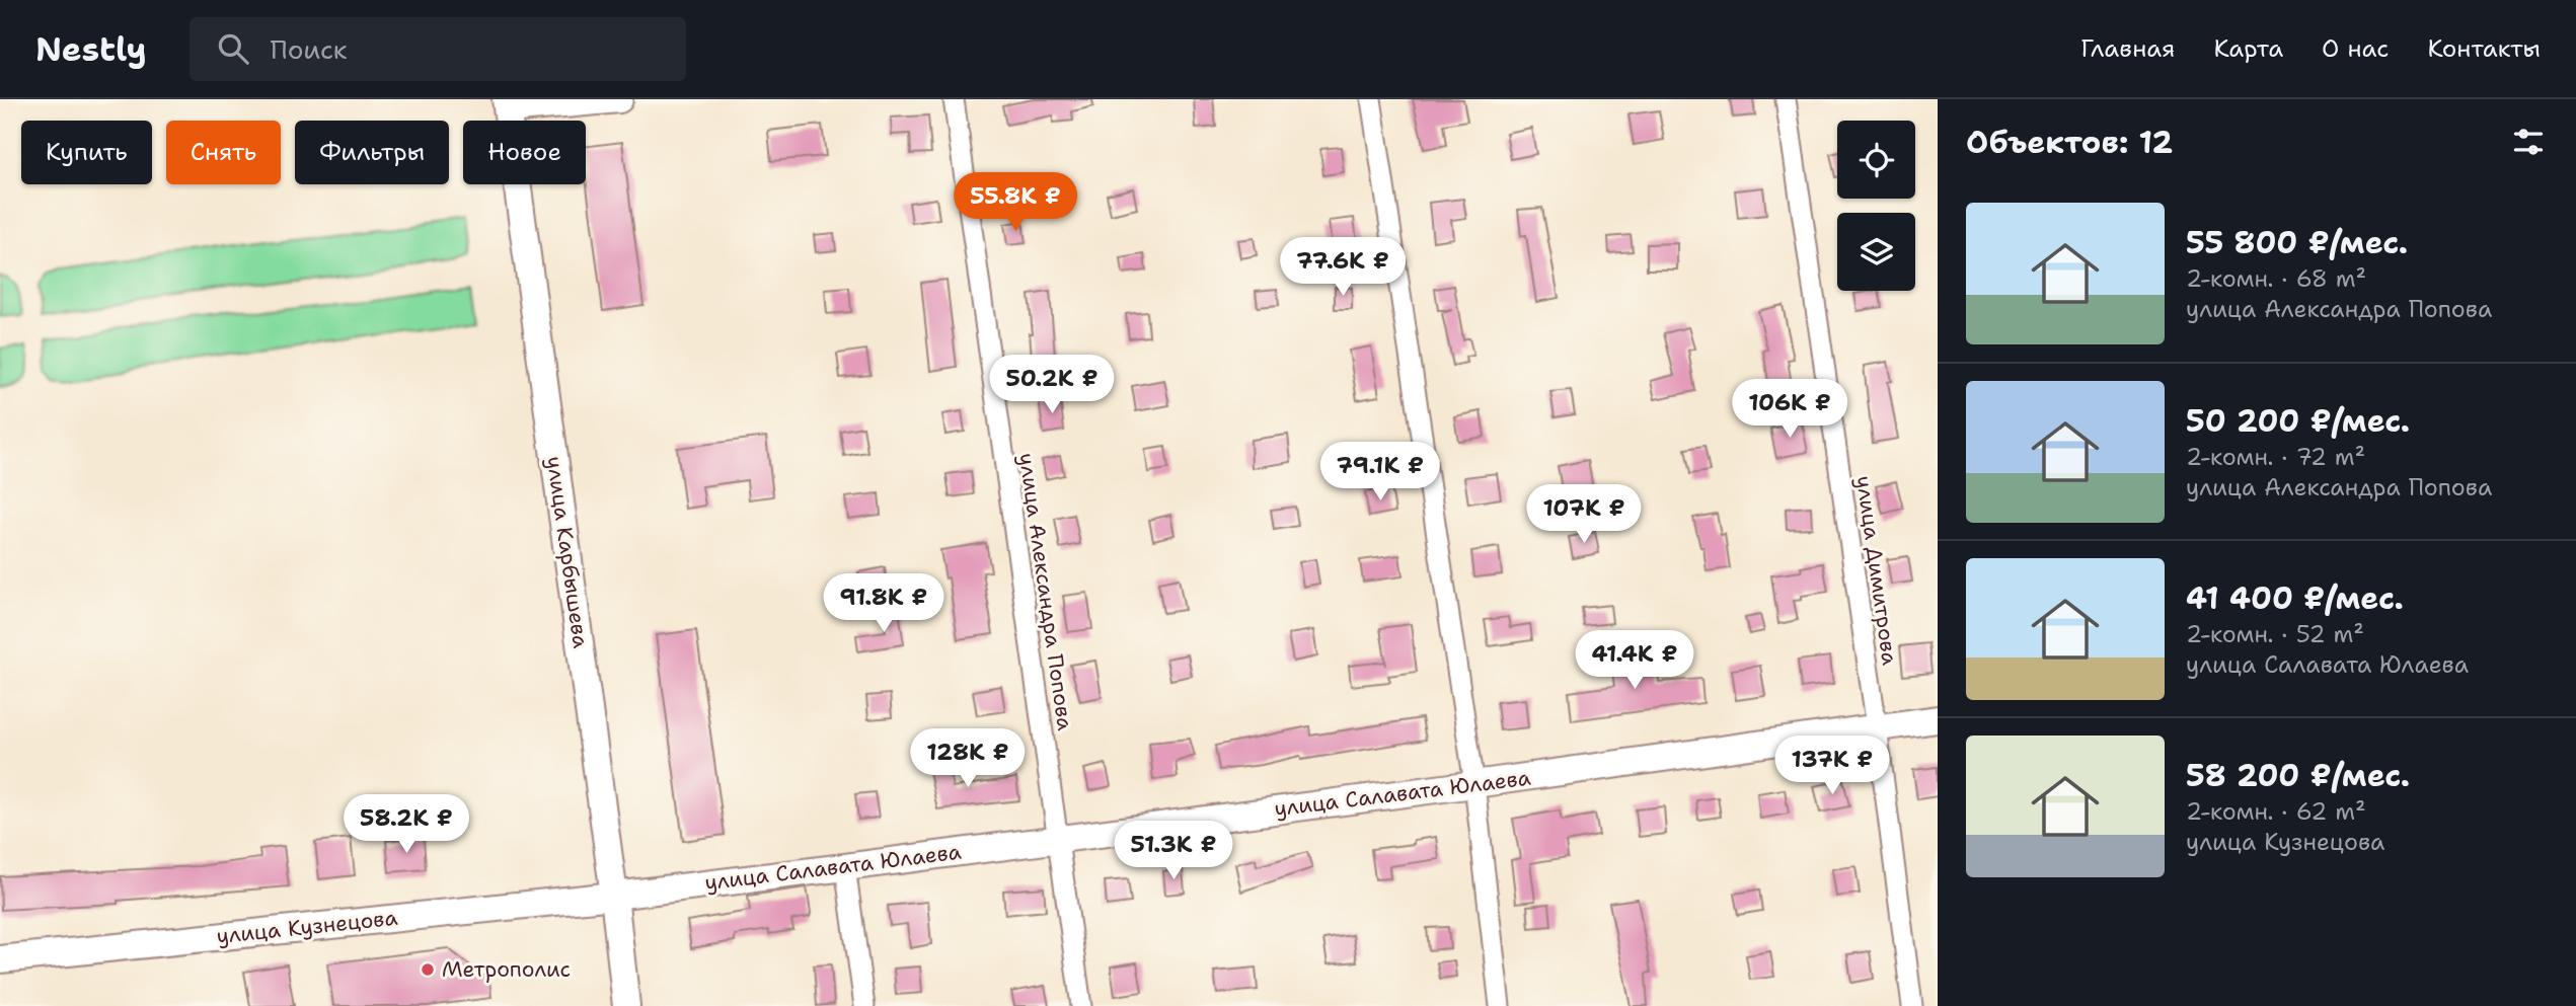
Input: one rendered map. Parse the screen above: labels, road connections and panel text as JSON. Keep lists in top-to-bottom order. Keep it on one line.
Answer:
{"streets":{"street":["улица Карбышева","улица Димитрова","улица Александра Попова","улица Салавата Юлаева","улица Кузнецова"]},"crossings":[["улица Карбышева","улица Салавата Юлаева"],["улица Карбышева","улица Кузнецова"],["улица Димитрова","улица Салавата Юлаева"],["улица Александра Попова","улица Салавата Юлаева"],["улица Салавата Юлаева","улица Кузнецова"]],"places":["Метрополис"],"page":{"header":"Nestly","search":"Поиск","nav":["Главная","Карта","О нас","Контакты"],"heading":"Объектов: 12","chip":["Купить","Снять","Фильтры","Новое"],"price":["55.8K ₽","77.6K ₽","50.2K ₽","106K ₽","79.1K ₽","107K ₽","91.8K ₽","41.4K ₽","128K ₽","137K ₽","58.2K ₽","51.3K ₽"],"list":[{"name":"55 800 ₽/мес.","note":"2-комн. · 68 m² · улица Александра Попова"},{"name":"50 200 ₽/мес.","note":"2-комн. · 72 m² · улица Александра Попова"},{"name":"41 400 ₽/мес.","note":"2-комн. · 52 m² · улица Салавата Юлаева"},{"name":"58 200 ₽/мес.","note":"2-комн. · 62 m² · улица Кузнецова"}]}}
